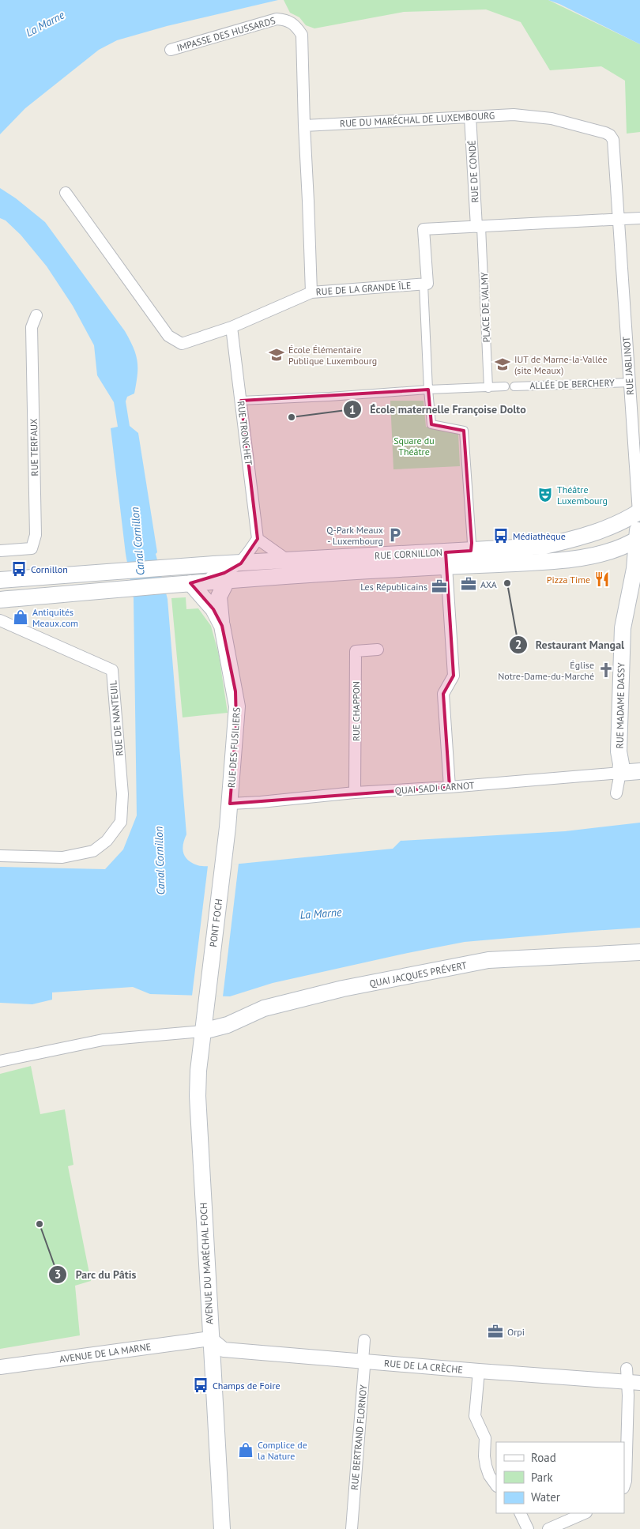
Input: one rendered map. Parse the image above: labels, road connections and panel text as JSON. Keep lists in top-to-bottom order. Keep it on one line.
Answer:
{"streets":{"main road":["RUE CORNILLON","RUE MADAME DASSY","RUE DES FUSILIERS","QUAI SADI CARNOT","PONT FOCH","QUAI JACQUES PRÉVERT","AVENUE DU MARÉCHAL FOCH"],"street":["IMPASSE DES HUSSARDS","RUE DU MARÉCHAL DE LUXEMBOURG","RUE DE CONDÉ","RUE DE LA GRANDE ÎLE","PLACE DE VALMY","RUE JABLINOT","ALLÉE DE BERCHERY","RUE TRONCHET","RUE TERFAUX","RUE CHAPPON","RUE DE NANTEUIL","AVENUE DE LA MARNE","RUE DE LA CRÈCHE","RUE BERTRAND FLORNOY"]},"crossings":[["IMPASSE DES HUSSARDS","RUE DU MARÉCHAL DE LUXEMBOURG"],["RUE DU MARÉCHAL DE LUXEMBOURG","RUE DE CONDÉ"],["RUE DU MARÉCHAL DE LUXEMBOURG","RUE DE LA GRANDE ÎLE"],["RUE DU MARÉCHAL DE LUXEMBOURG","RUE JABLINOT"],["RUE DE CONDÉ","RUE DE LA GRANDE ÎLE"],["RUE DE CONDÉ","PLACE DE VALMY"],["RUE DE LA GRANDE ÎLE","PLACE DE VALMY"],["RUE DE LA GRANDE ÎLE","RUE JABLINOT"],["RUE DE LA GRANDE ÎLE","RUE TRONCHET"],["RUE JABLINOT","ALLÉE DE BERCHERY"],["RUE JABLINOT","RUE CORNILLON"],["RUE JABLINOT","RUE MADAME DASSY"],["RUE CORNILLON","RUE MADAME DASSY"],["RUE CORNILLON","RUE DES FUSILIERS"],["RUE MADAME DASSY","QUAI SADI CARNOT"],["RUE CHAPPON","QUAI SADI CARNOT"],["RUE DES FUSILIERS","QUAI SADI CARNOT"],["RUE DES FUSILIERS","PONT FOCH"],["PONT FOCH","AVENUE DU MARÉCHAL FOCH"],["QUAI JACQUES PRÉVERT","AVENUE DU MARÉCHAL FOCH"],["AVENUE DU MARÉCHAL FOCH","AVENUE DE LA MARNE"],["AVENUE DU MARÉCHAL FOCH","RUE DE LA CRÈCHE"],["AVENUE DE LA MARNE","RUE DE LA CRÈCHE"],["RUE DE LA CRÈCHE","RUE BERTRAND FLORNOY"]],"water":["La Marne","Canal Cornillon"],"parks":["Square du Théâtre"],"places":{"school or university":["École Élémentaire Publique Luxembourg","IUT de Marne-la-Vallée (site Meaux)"],"other":["École maternelle Françoise Dolto","Restaurant Mangal","Parc du Pâtis"],"theatre":["Théâtre Luxembourg"],"parking":["Q-Park Meaux - Luxembourg"],"bus stop":["Médiathèque","Cornillon","Champs de Foire"],"restaurant":["Pizza Time"],"office":["AXA","Les Républicains","Orpi"],"shop":["Antiquités Meaux.com","Complice de la Nature"],"church":["Église Notre-Dame-du-Marché"]},"legend":["Road","Park","Water"]}
